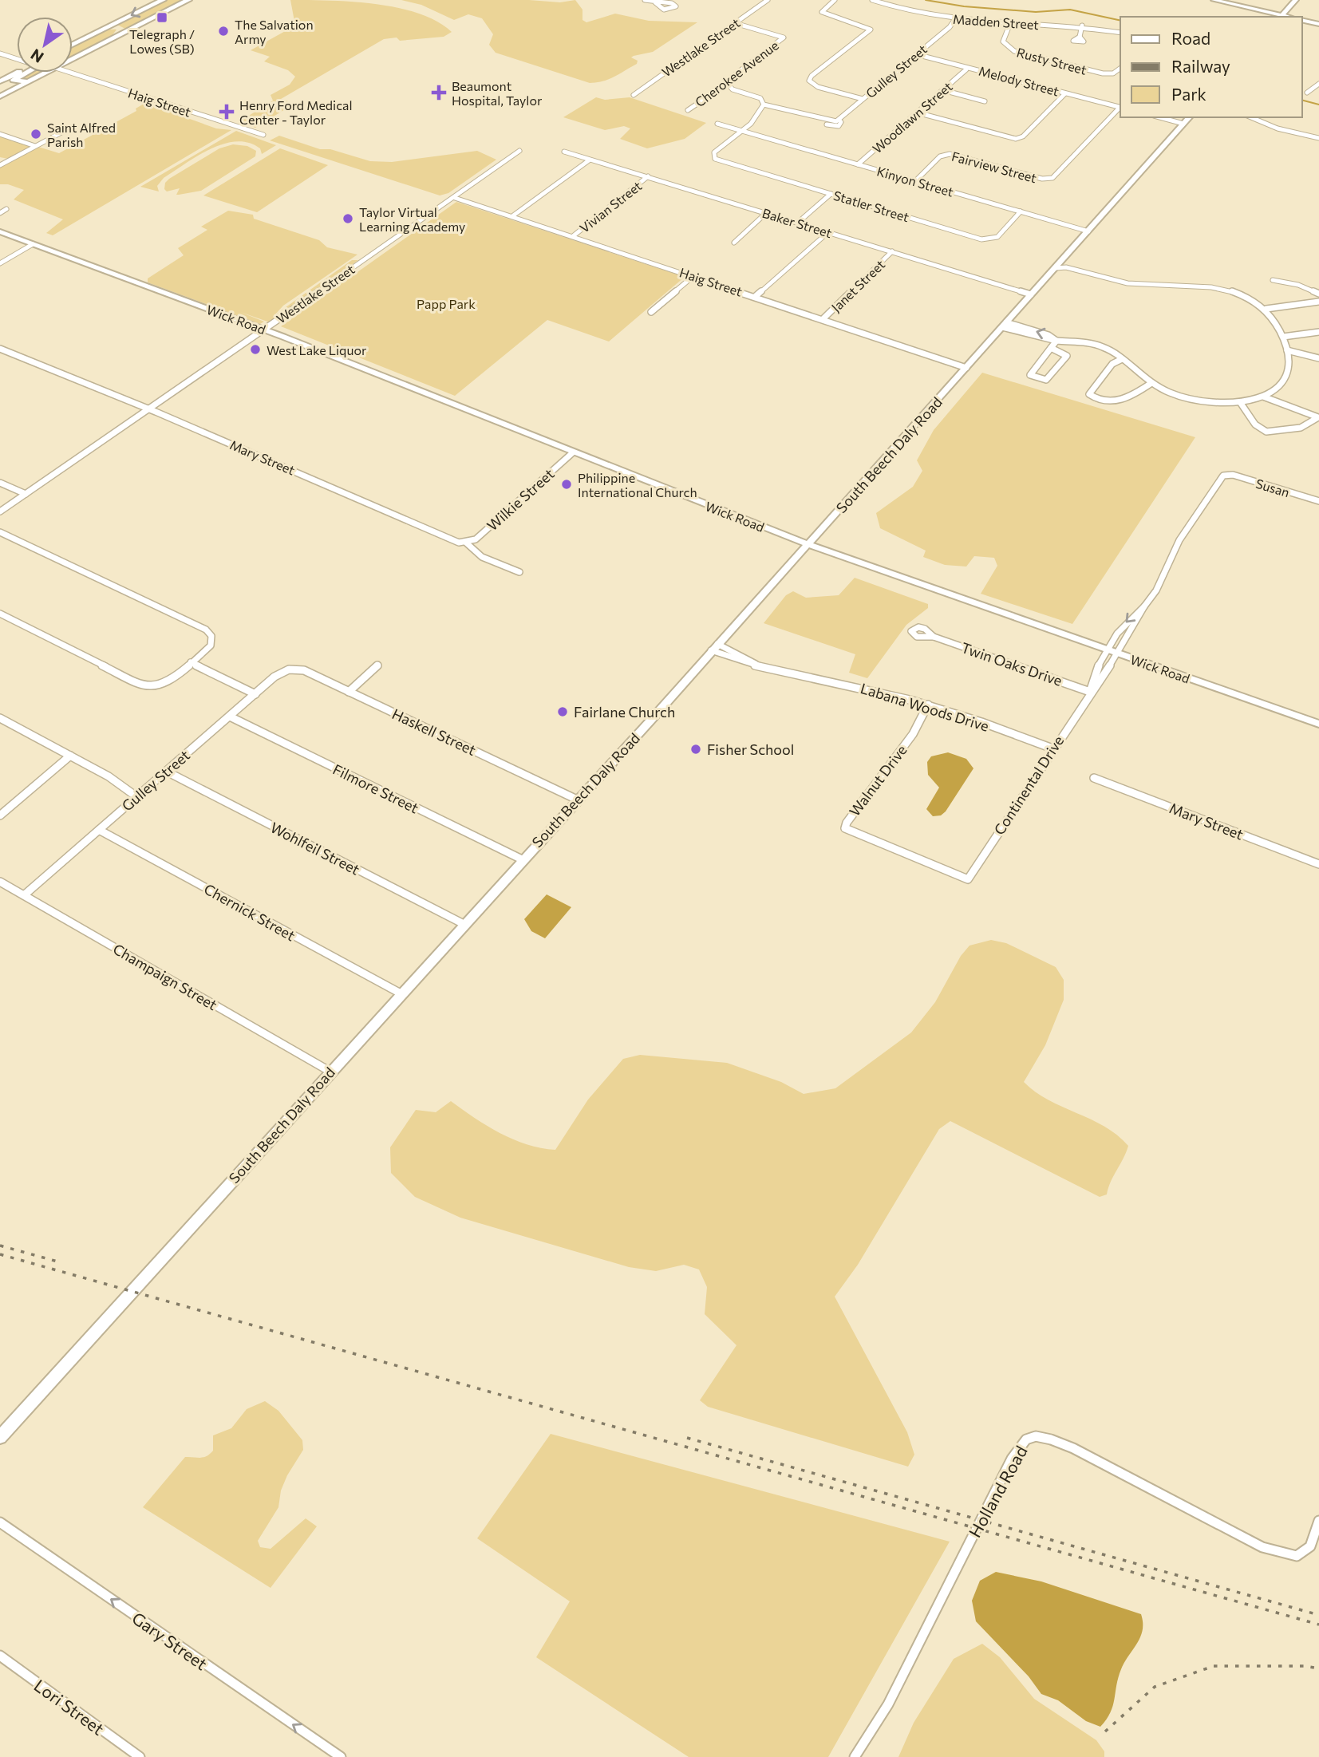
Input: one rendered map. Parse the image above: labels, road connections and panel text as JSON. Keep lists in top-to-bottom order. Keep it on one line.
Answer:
{"streets":{"street":["Madden Street","Westlake Street","Rusty Street","Gulley Street","Cherokee Avenue","Melody Street","Haig Street","Woodlawn Street","Fairview Street","Kinyon Street","Statler Street","Vivian Street","Baker Street","Janet Street","Wick Road","South Beech Daly Road","Mary Street","Susan","Wilkie Street","Twin Oaks Drive","Labana Woods Drive","Haskell Street","Walnut Drive","Continental Drive","Filmore Street","Wohlfeil Street","Chernick Street","Champaign Street","Holland Road","Gary Street","Lori Street"]},"crossings":[["Madden Street","Rusty Street"],["Madden Street","Gulley Street"],["Westlake Street","Cherokee Avenue"],["Westlake Street","Haig Street"],["Westlake Street","Wick Road"],["Westlake Street","Mary Street"],["Gulley Street","Melody Street"],["Gulley Street","Haskell Street"],["Gulley Street","Filmore Street"],["Gulley Street","Wohlfeil Street"],["Gulley Street","Chernick Street"],["Gulley Street","Champaign Street"],["Haig Street","Vivian Street"],["Haig Street","Janet Street"],["Haig Street","South Beech Daly Road"],["Woodlawn Street","Kinyon Street"],["Fairview Street","Kinyon Street"],["Kinyon Street","Statler Street"],["Kinyon Street","South Beech Daly Road"],["Vivian Street","Baker Street"],["Baker Street","Janet Street"],["Baker Street","South Beech Daly Road"],["Wick Road","South Beech Daly Road"],["Wick Road","Wilkie Street"],["Wick Road","Continental Drive"],["South Beech Daly Road","Labana Woods Drive"],["South Beech Daly Road","Haskell Street"],["South Beech Daly Road","Filmore Street"],["South Beech Daly Road","Wohlfeil Street"],["South Beech Daly Road","Chernick Street"],["South Beech Daly Road","Champaign Street"],["Mary Street","Wilkie Street"],["Susan","Continental Drive"],["Twin Oaks Drive","Continental Drive"],["Labana Woods Drive","Walnut Drive"],["Labana Woods Drive","Continental Drive"],["Walnut Drive","Continental Drive"]],"one_way":["Gary Street"],"parks":["Papp Park"],"places":{"transit":["Telegraph / Lowes (SB)"],"other":["The Salvation Army","Saint Alfred Parish","Taylor Virtual Learning Academy","West Lake Liquor","Philippine International Church","Fairlane Church","Fisher School"],"health":["Beaumont Hospital, Taylor","Henry Ford Medical Center - Taylor"]},"legend":["Road","Railway","Park"],"north":"bottom left"}
